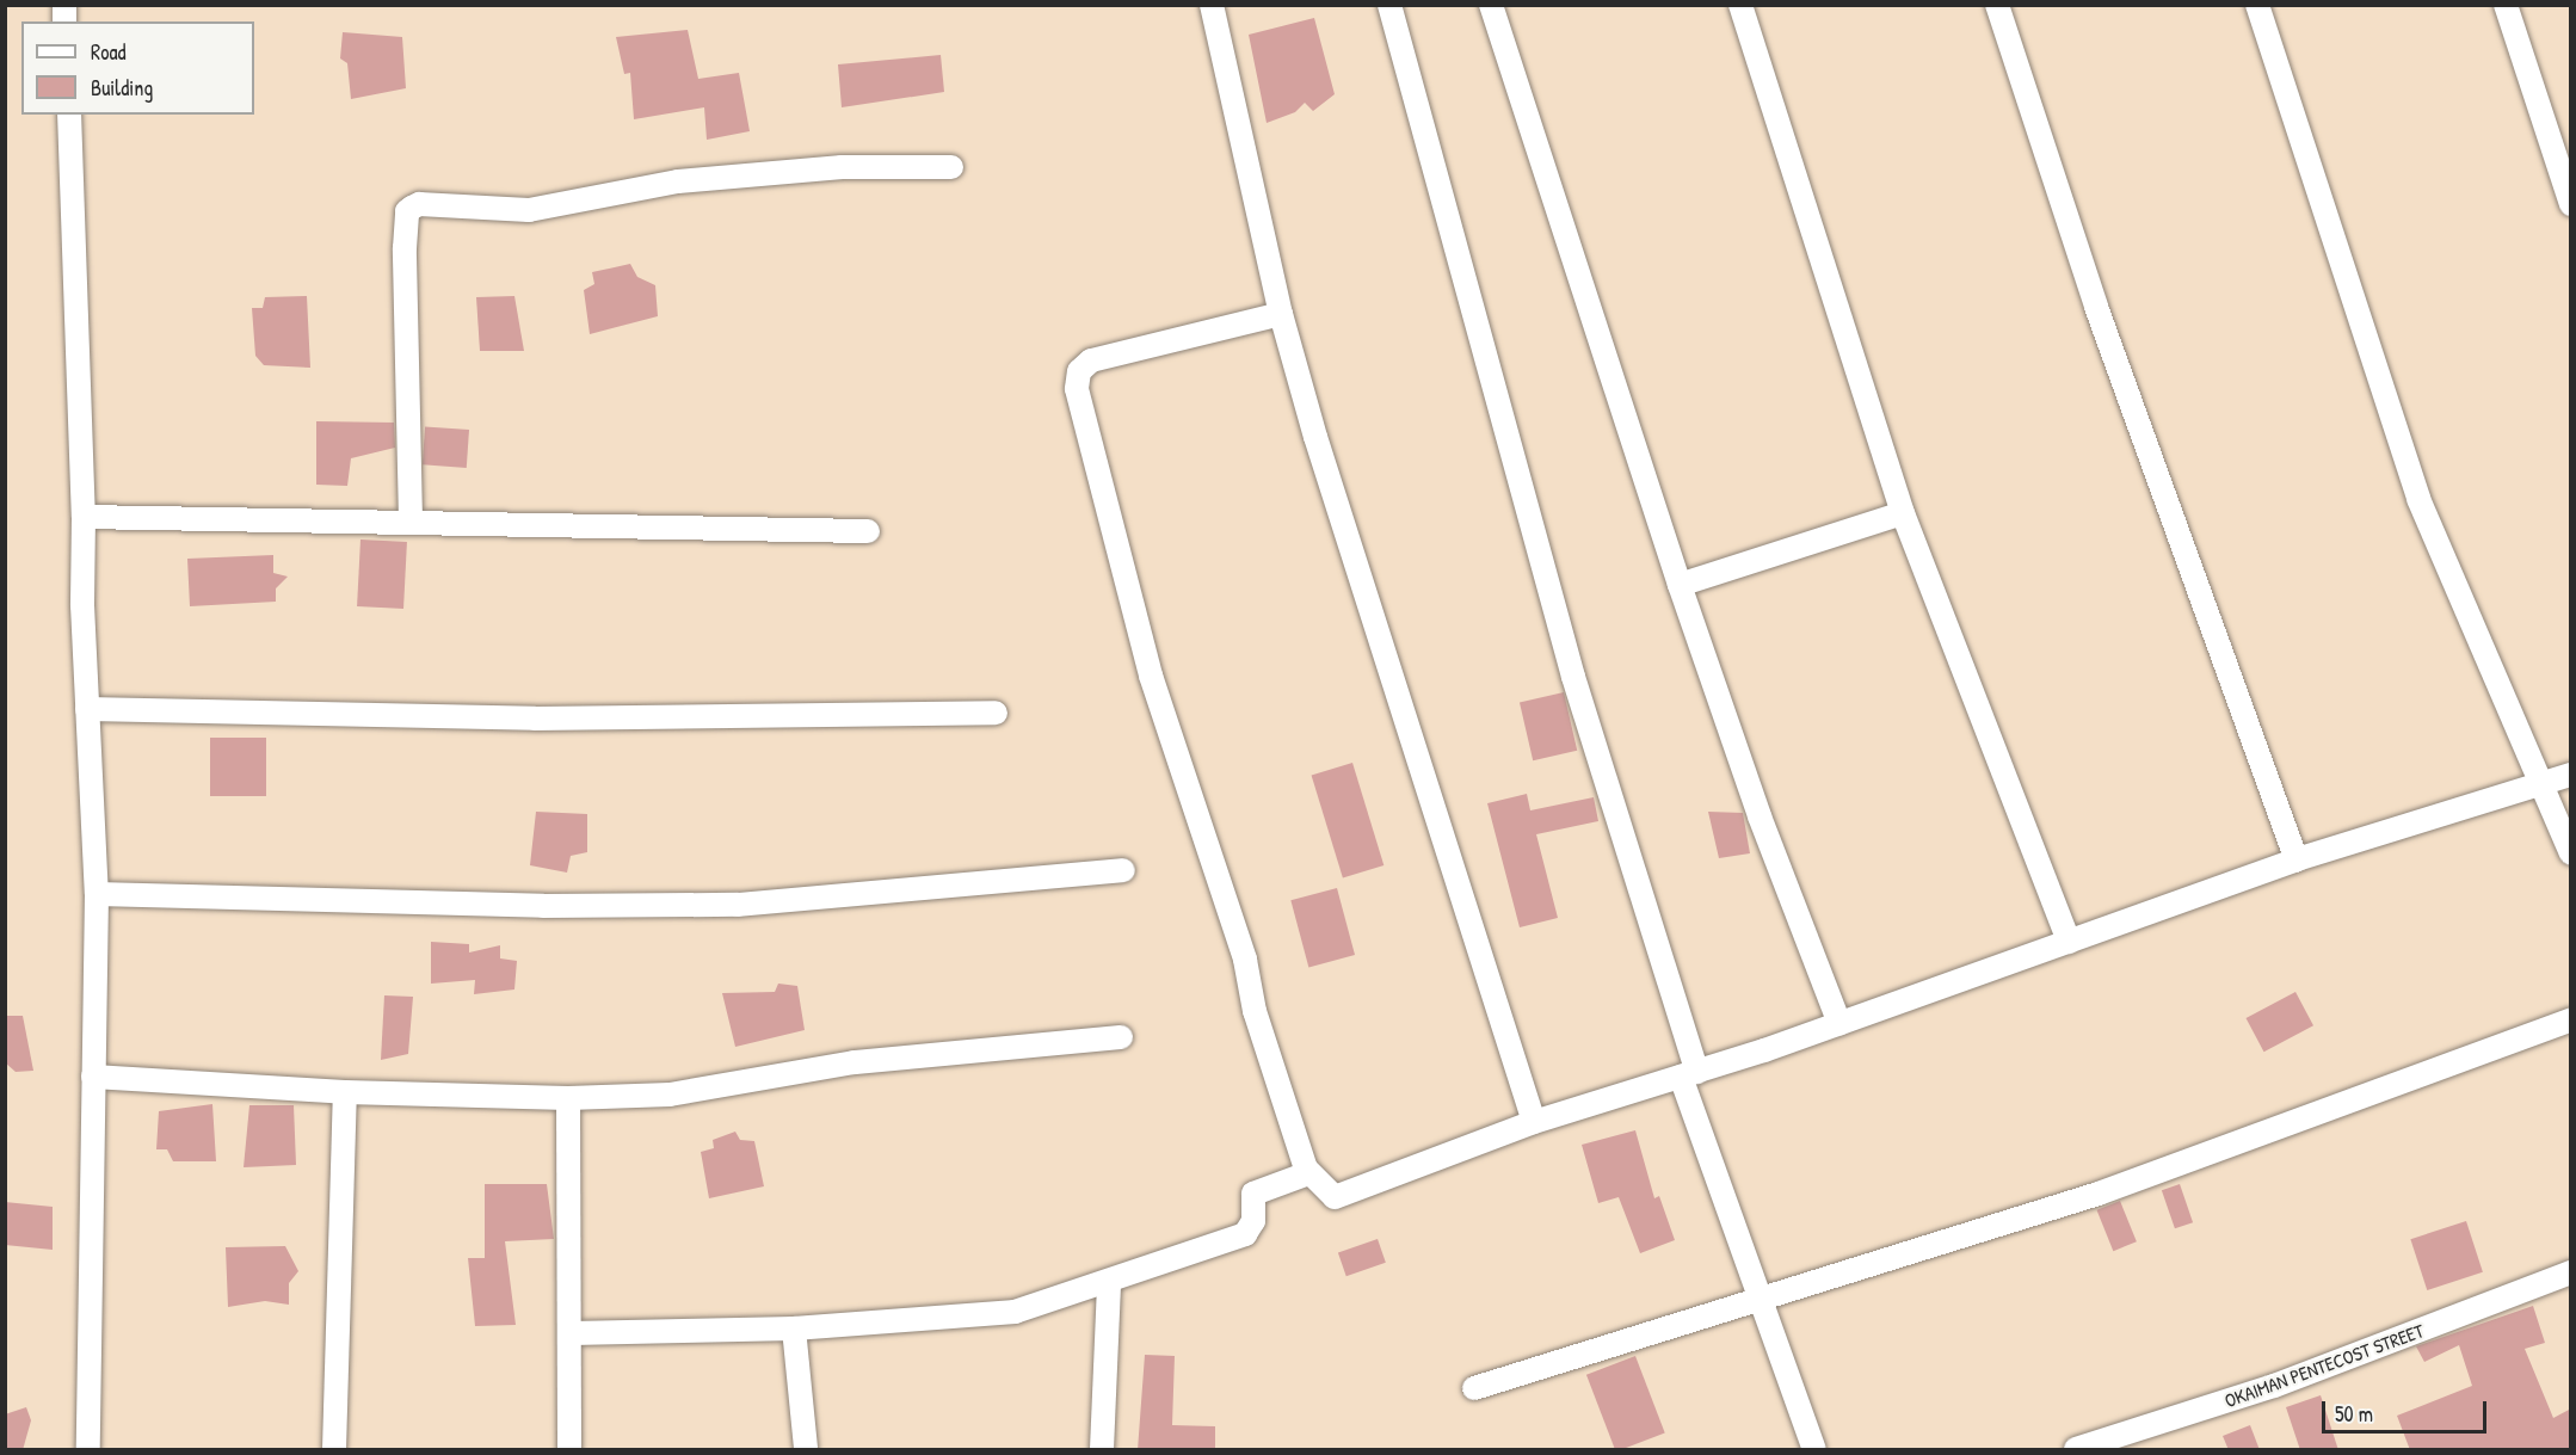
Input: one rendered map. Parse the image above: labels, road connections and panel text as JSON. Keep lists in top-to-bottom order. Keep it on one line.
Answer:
{"streets":{"street":["OKAIMAN PENTECOST STREET"]},"legend":["Road","Building"],"scale_bar":"50 m"}
